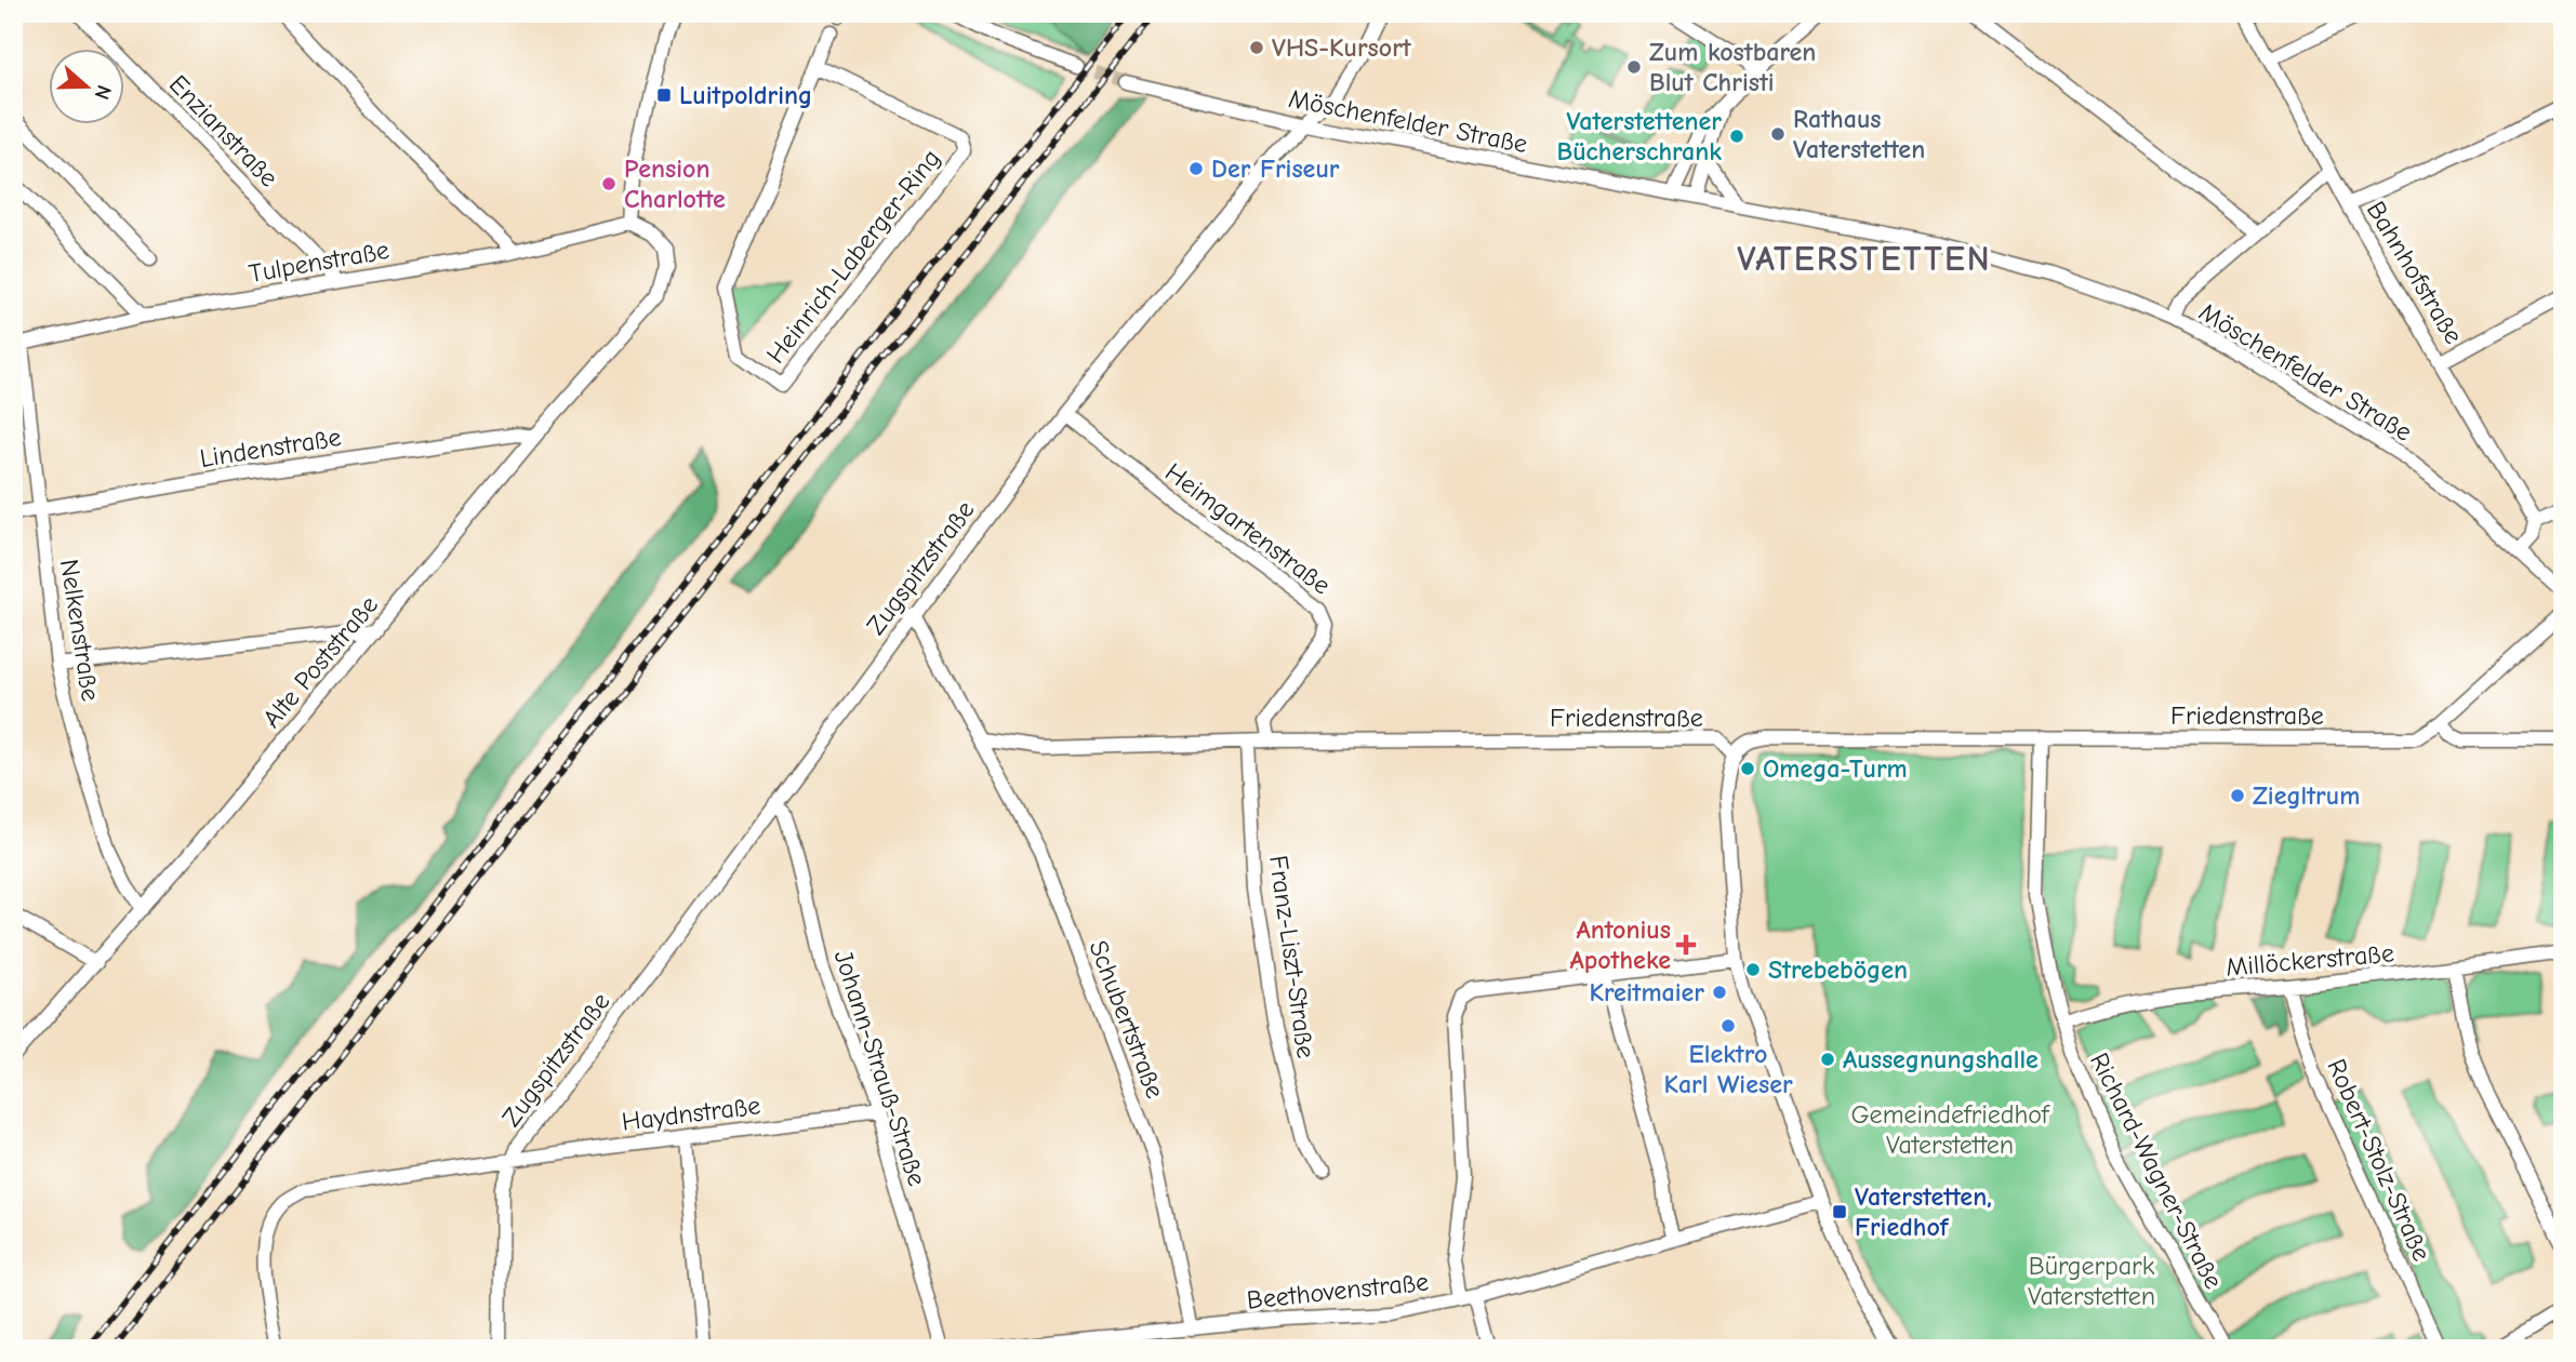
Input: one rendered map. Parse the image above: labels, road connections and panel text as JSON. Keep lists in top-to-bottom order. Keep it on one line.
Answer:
{"streets":{"street":["Möschenfelder Straße","Enzianstraße","Heinrich-Laberger-Ring","Tulpenstraße","Bahnhofstraße","Lindenstraße","Heimgartenstraße","Zugspitzstraße","Nelkenstraße","Alte Poststraße","Friedenstraße","Franz-Liszt-Straße","Millöckerstraße","Schubertstraße","Johann-Strauß-Straße","Haydnstraße","Robert-Stolz-Straße","Richard-Wagner-Straße","Beethovenstraße"]},"crossings":[["Möschenfelder Straße","Zugspitzstraße"],["Enzianstraße","Tulpenstraße"],["Tulpenstraße","Nelkenstraße"],["Tulpenstraße","Alte Poststraße"],["Lindenstraße","Nelkenstraße"],["Lindenstraße","Alte Poststraße"],["Heimgartenstraße","Zugspitzstraße"],["Heimgartenstraße","Friedenstraße"],["Zugspitzstraße","Johann-Strauß-Straße"],["Zugspitzstraße","Haydnstraße"],["Nelkenstraße","Alte Poststraße"],["Friedenstraße","Franz-Liszt-Straße"],["Friedenstraße","Schubertstraße"],["Friedenstraße","Richard-Wagner-Straße"],["Millöckerstraße","Robert-Stolz-Straße"],["Millöckerstraße","Richard-Wagner-Straße"],["Schubertstraße","Beethovenstraße"],["Johann-Strauß-Straße","Haydnstraße"]],"districts":["VATERSTETTEN"],"parks":["Gemeindefriedhof Vaterstetten","Bürgerpark Vaterstetten"],"places":{"other":["VHS-Kursort","Zum kostbaren Blut Christi","Rathaus Vaterstetten","Vaterstettener Bücherschrank","Der Friseur","Pension Charlotte","Omega-Turm","Ziegltrum","Strebebögen","Kreitmaier","Elektro Karl Wieser","Aussegnungshalle"],"transit":["Luitpoldring","Vaterstetten, Friedhof"],"health":["Antonius Apotheke"]},"north":"right"}
